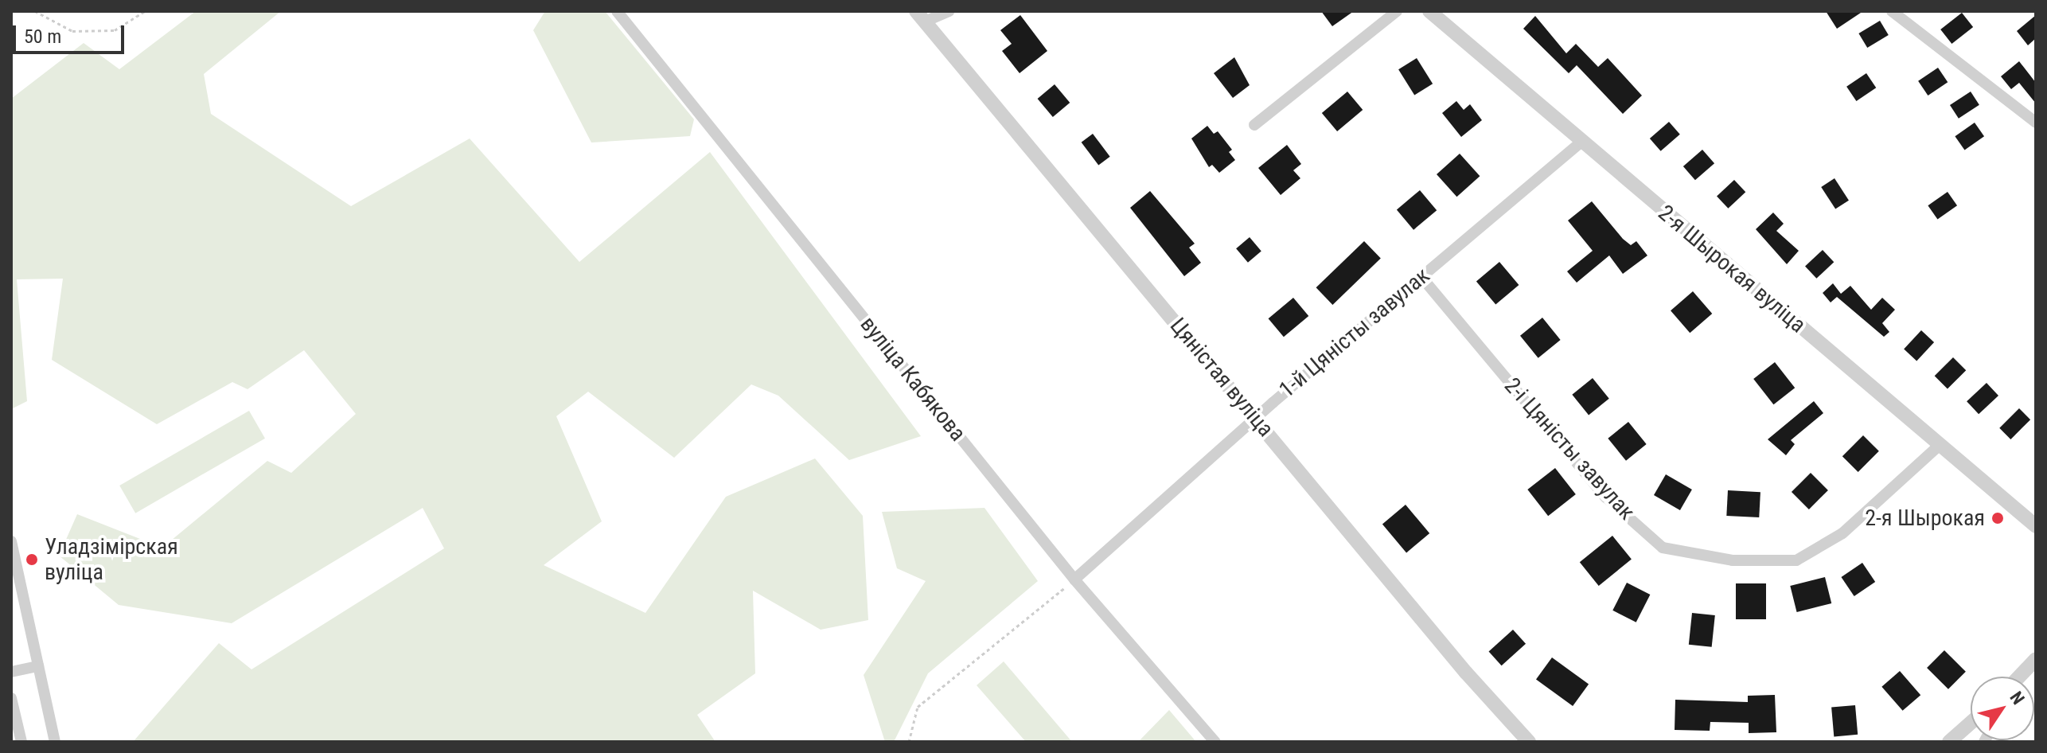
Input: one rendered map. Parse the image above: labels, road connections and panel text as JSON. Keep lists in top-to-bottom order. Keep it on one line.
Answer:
{"streets":{"street":["2-я Шырокая вуліца","1-й Цяністы завулак","Цяністая вуліца","вуліца Кабякова","2-і Цяністы завулак"]},"crossings":[["2-я Шырокая вуліца","1-й Цяністы завулак"],["2-я Шырокая вуліца","2-і Цяністы завулак"],["1-й Цяністы завулак","Цяністая вуліца"],["1-й Цяністы завулак","вуліца Кабякова"],["1-й Цяністы завулак","2-і Цяністы завулак"]],"places":["2-я Шырокая","Уладзімірская вуліца"],"scale_bar":"50 m","north":"top right"}
